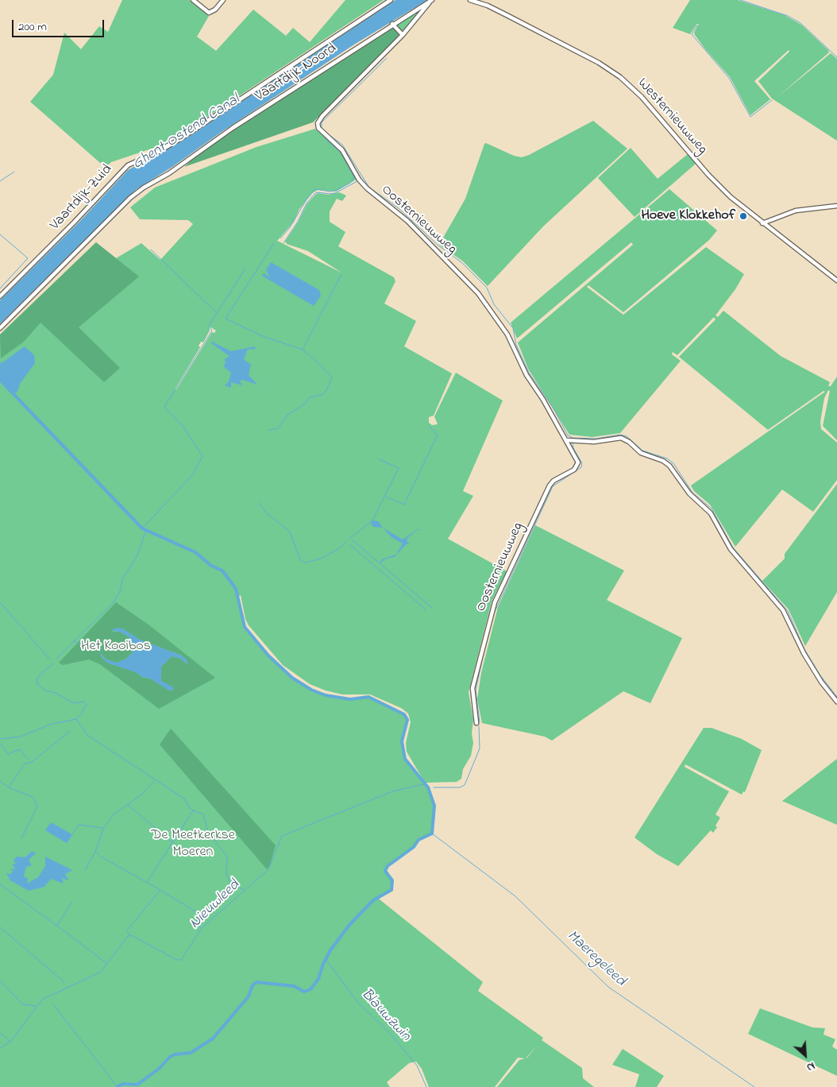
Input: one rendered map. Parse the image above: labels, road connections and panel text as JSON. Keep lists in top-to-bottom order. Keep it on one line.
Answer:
{"streets":{"street":["Vaartdijk-Noord","Westernieuwweg","Vaartdijk-Zuid","Oosternieuwweg"]},"crossings":[["Vaartdijk-Noord","Oosternieuwweg"]],"water":["Ghent–Ostend Canal","Nieuwleed","Maeregeleed","Blauwzwin"],"parks":["Het Kooibos","De Meetkerkse Moeren"],"places":["Hoeve Klokkehof"],"scale_bar":"200 m","north":"bottom right"}
